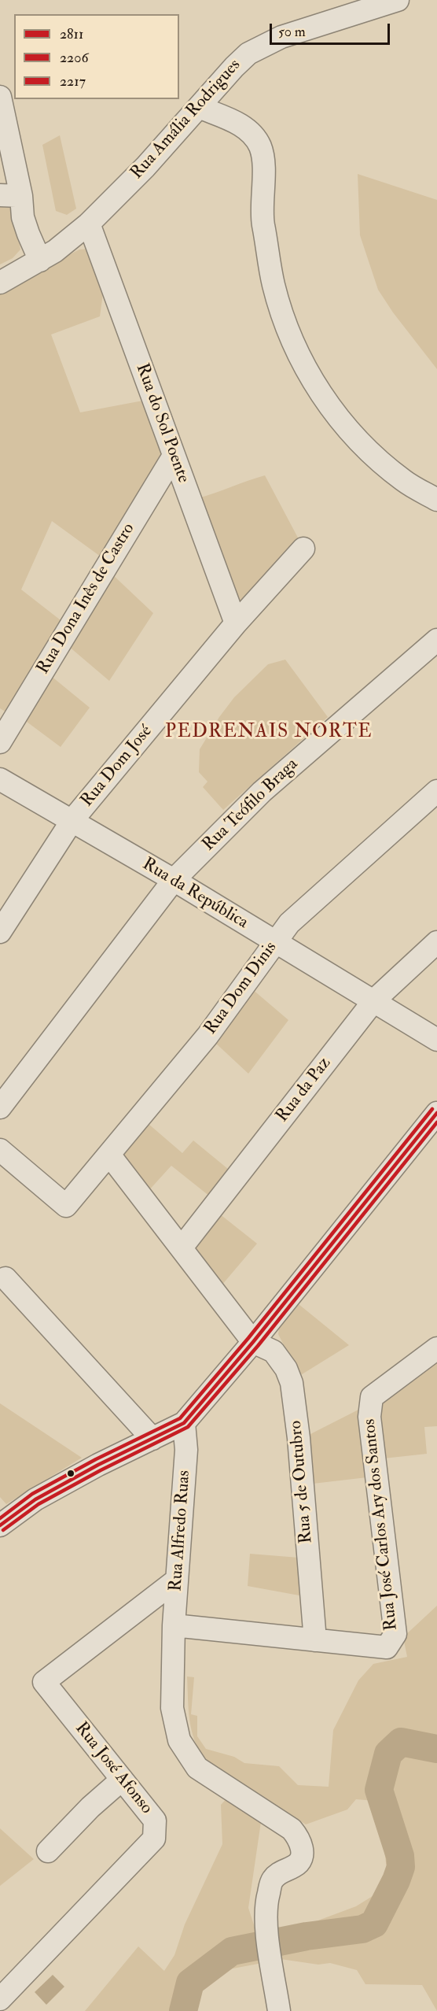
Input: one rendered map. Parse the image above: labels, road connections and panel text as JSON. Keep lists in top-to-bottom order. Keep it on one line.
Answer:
{"streets":{"street":["Rua Amália Rodrigues","Rua do Sol Poente","Rua Dona Inês de Castro","Rua Dom José","Rua Teófilo Braga","Rua da República","Rua Dom Dinis","Rua da Paz","Rua 5 de Outubro","Rua José Carlos Ary dos Santos","Rua Alfredo Ruas","Rua José Afonso"]},"crossings":[["Rua Amália Rodrigues","Rua do Sol Poente"],["Rua do Sol Poente","Rua Dona Inês de Castro"],["Rua do Sol Poente","Rua Dom José"],["Rua Dom José","Rua da República"],["Rua Teófilo Braga","Rua da República"],["Rua da República","Rua Dom Dinis"],["Rua da República","Rua da Paz"],["Rua 5 de Outubro","Rua José Carlos Ary dos Santos"],["Rua Alfredo Ruas","Rua José Afonso"]],"districts":["PEDRENAIS NORTE"],"lines":["transit line 2217","transit line 2811","transit line 2206"],"legend":["2811","2206","2217"],"scale_bar":"50 m"}
